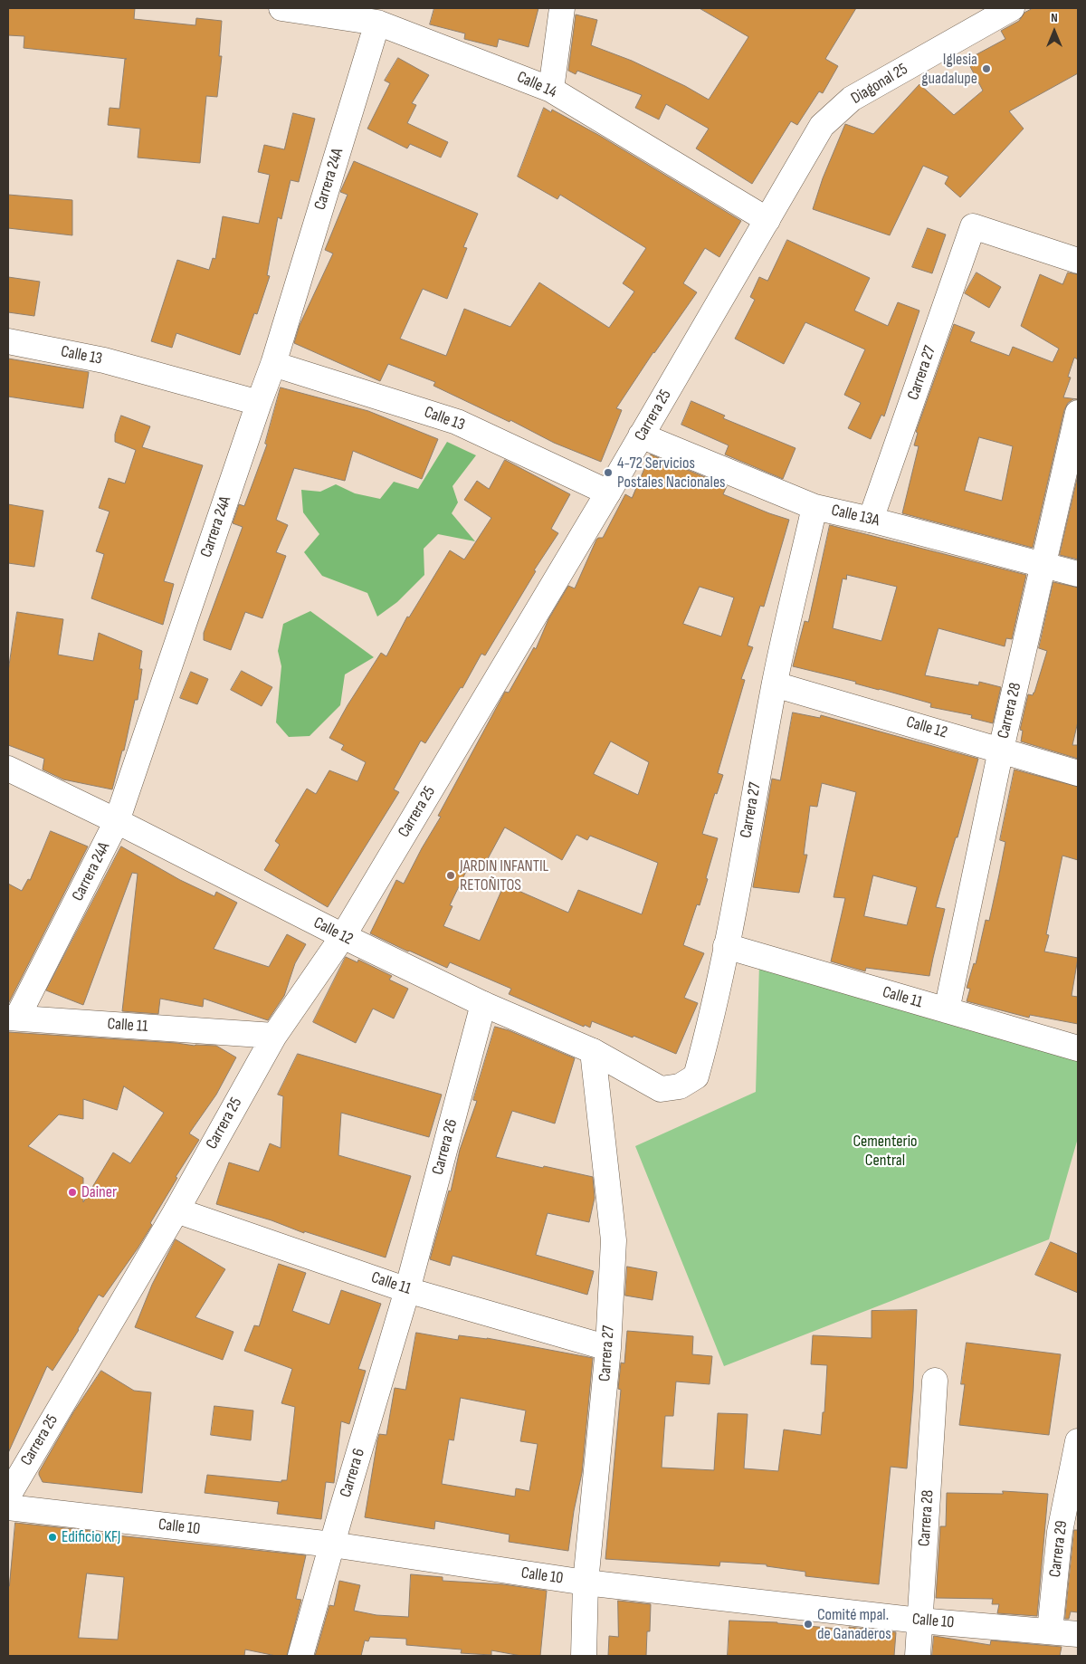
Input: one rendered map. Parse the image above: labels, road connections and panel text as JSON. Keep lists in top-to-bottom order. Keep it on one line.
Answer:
{"streets":{"street":["Diagonal 25","Calle 14","Carrera 24A","Calle 13","Carrera 27","Carrera 25","Calle 13A","Carrera 28","Calle 12","Calle 11","Carrera 26","Carrera 6","Calle 10","Carrera 29"]},"crossings":[["Diagonal 25","Carrera 25"],["Calle 14","Carrera 24A"],["Calle 14","Carrera 25"],["Carrera 24A","Calle 13"],["Carrera 24A","Calle 12"],["Carrera 24A","Calle 11"],["Calle 13","Carrera 25"],["Carrera 27","Calle 13A"],["Carrera 27","Calle 12"],["Carrera 27","Calle 11"],["Carrera 27","Calle 10"],["Carrera 25","Calle 13A"],["Carrera 25","Calle 12"],["Carrera 25","Calle 11"],["Calle 13A","Carrera 28"],["Carrera 28","Calle 12"],["Carrera 28","Calle 11"],["Carrera 28","Calle 10"],["Calle 12","Carrera 26"],["Calle 11","Carrera 26"],["Calle 11","Carrera 6"],["Carrera 26","Carrera 6"],["Carrera 6","Calle 10"],["Calle 10","Carrera 29"]],"parks":["Cementerio Central"],"places":["Iglesia guadalupe","4-72 Servicios Postales Nacionales","JARDIN INFANTIL RETOÑITOS","Dainer","Edificio KFJ","Comité mpal. de Ganaderos"],"north":"top"}
